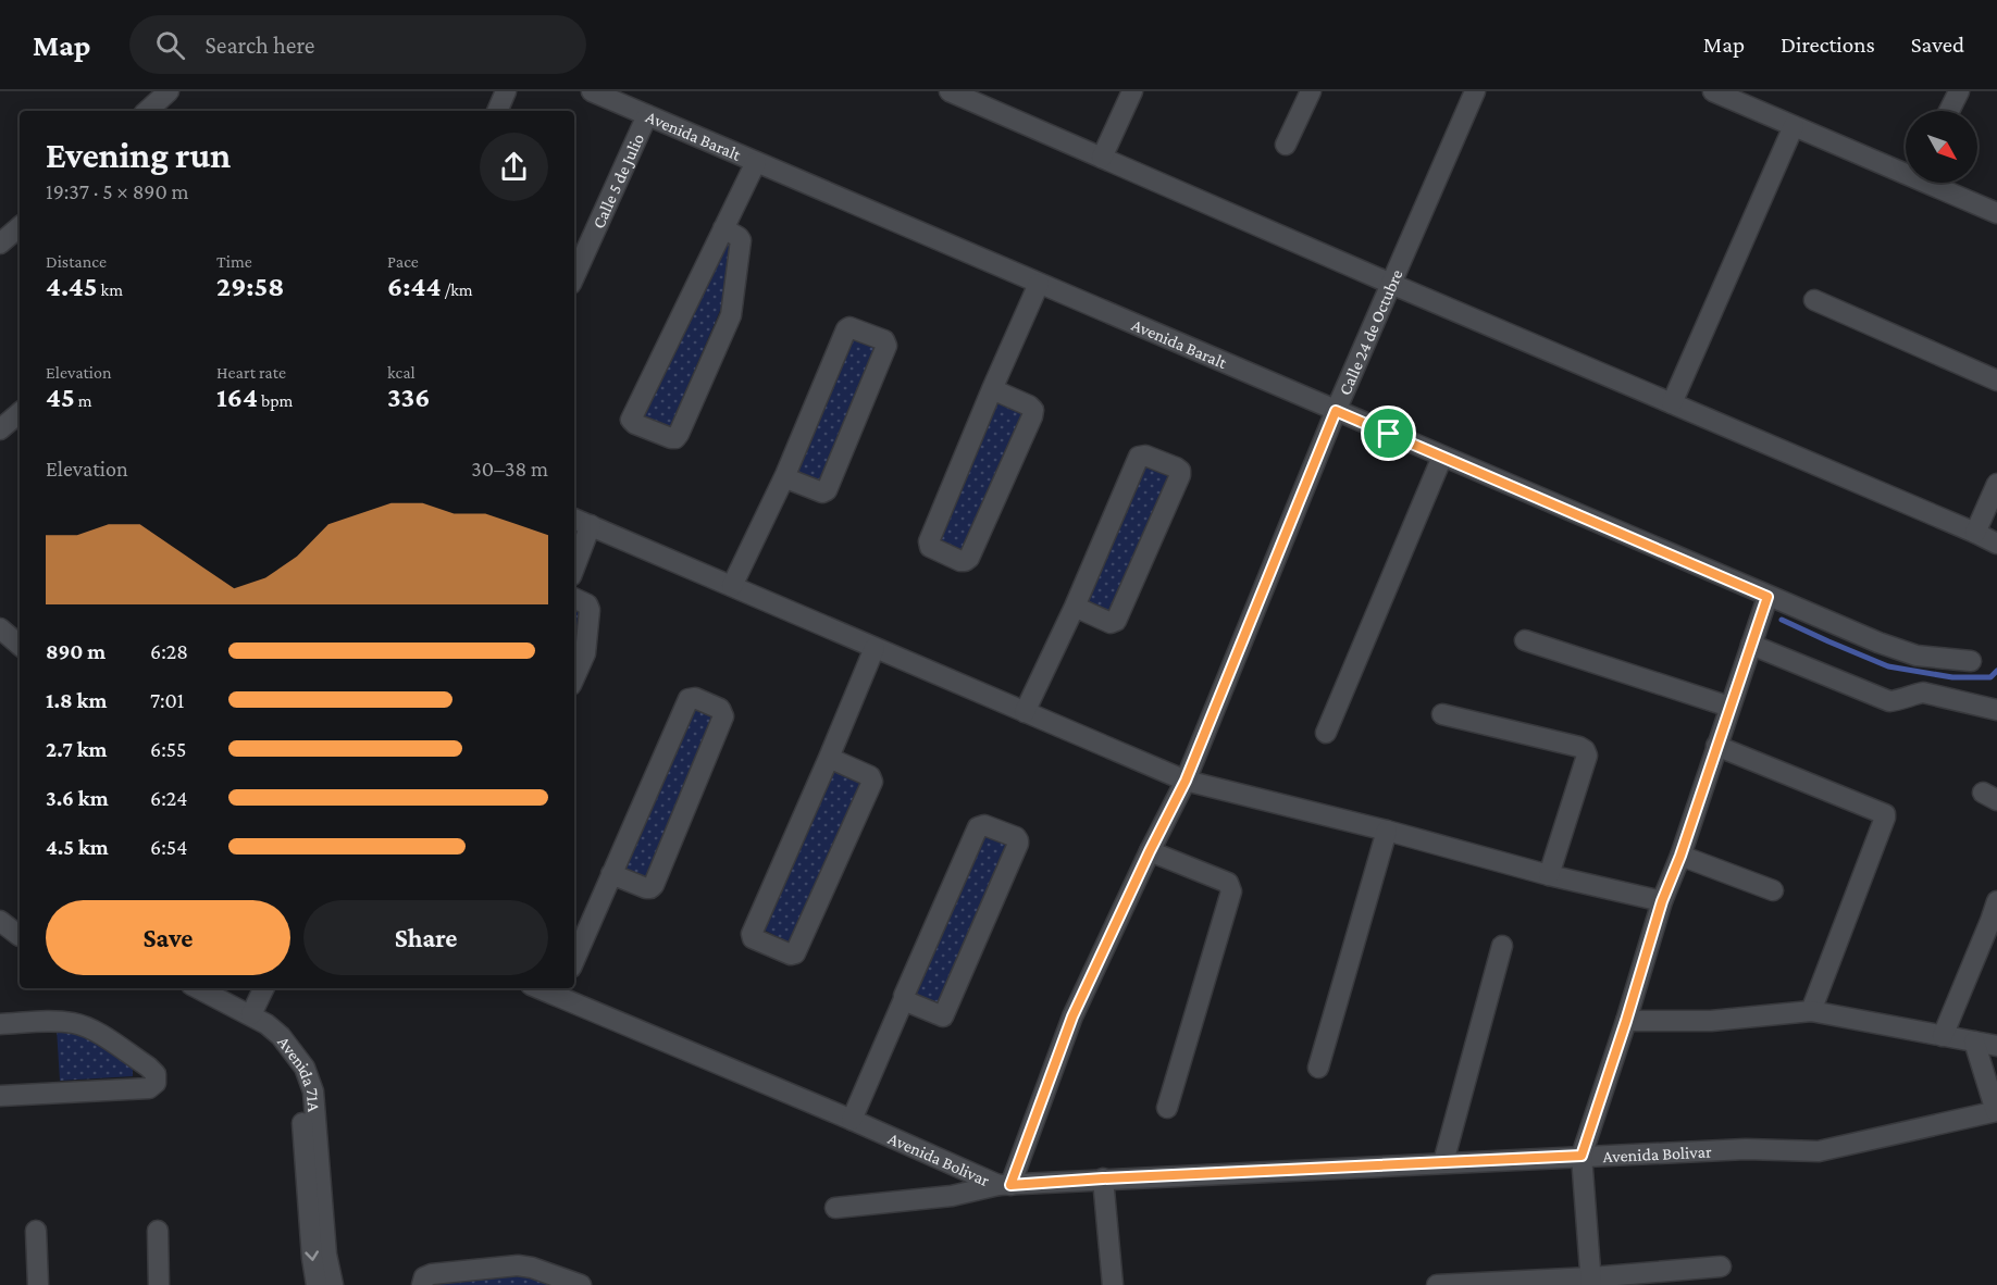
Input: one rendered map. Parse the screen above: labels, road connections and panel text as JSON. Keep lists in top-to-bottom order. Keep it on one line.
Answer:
{"streets":{"street":["Avenida Baralt","Calle 5 de Julio","Calle 24 de Octubre","Avenida 71A","Avenida Bolivar"]},"crossings":[["Avenida Baralt","Calle 5 de Julio"],["Avenida Baralt","Calle 24 de Octubre"],["Calle 24 de Octubre","Avenida Bolivar"]],"north":"bottom right","page":{"header":"Map","search":"Search here","nav":["Map","Directions","Saved"],"heading":["Evening run","19:37 · 5 × 890 m"],"stats":[["Distance","4.45 km"],["Time","29:58"],["Pace","6:44 /km"],["Elevation","45 m"],["Heart rate","164 bpm"],["kcal","336"]],"chart":["Elevation","30–38 m"],"list":[{"name":"890 m","note":"6:28"},{"name":"1.8 km","note":"7:01"},{"name":"2.7 km","note":"6:55"},{"name":"3.6 km","note":"6:24"},{"name":"4.5 km","note":"6:54"}],"buttons":["Save","Share"]}}
